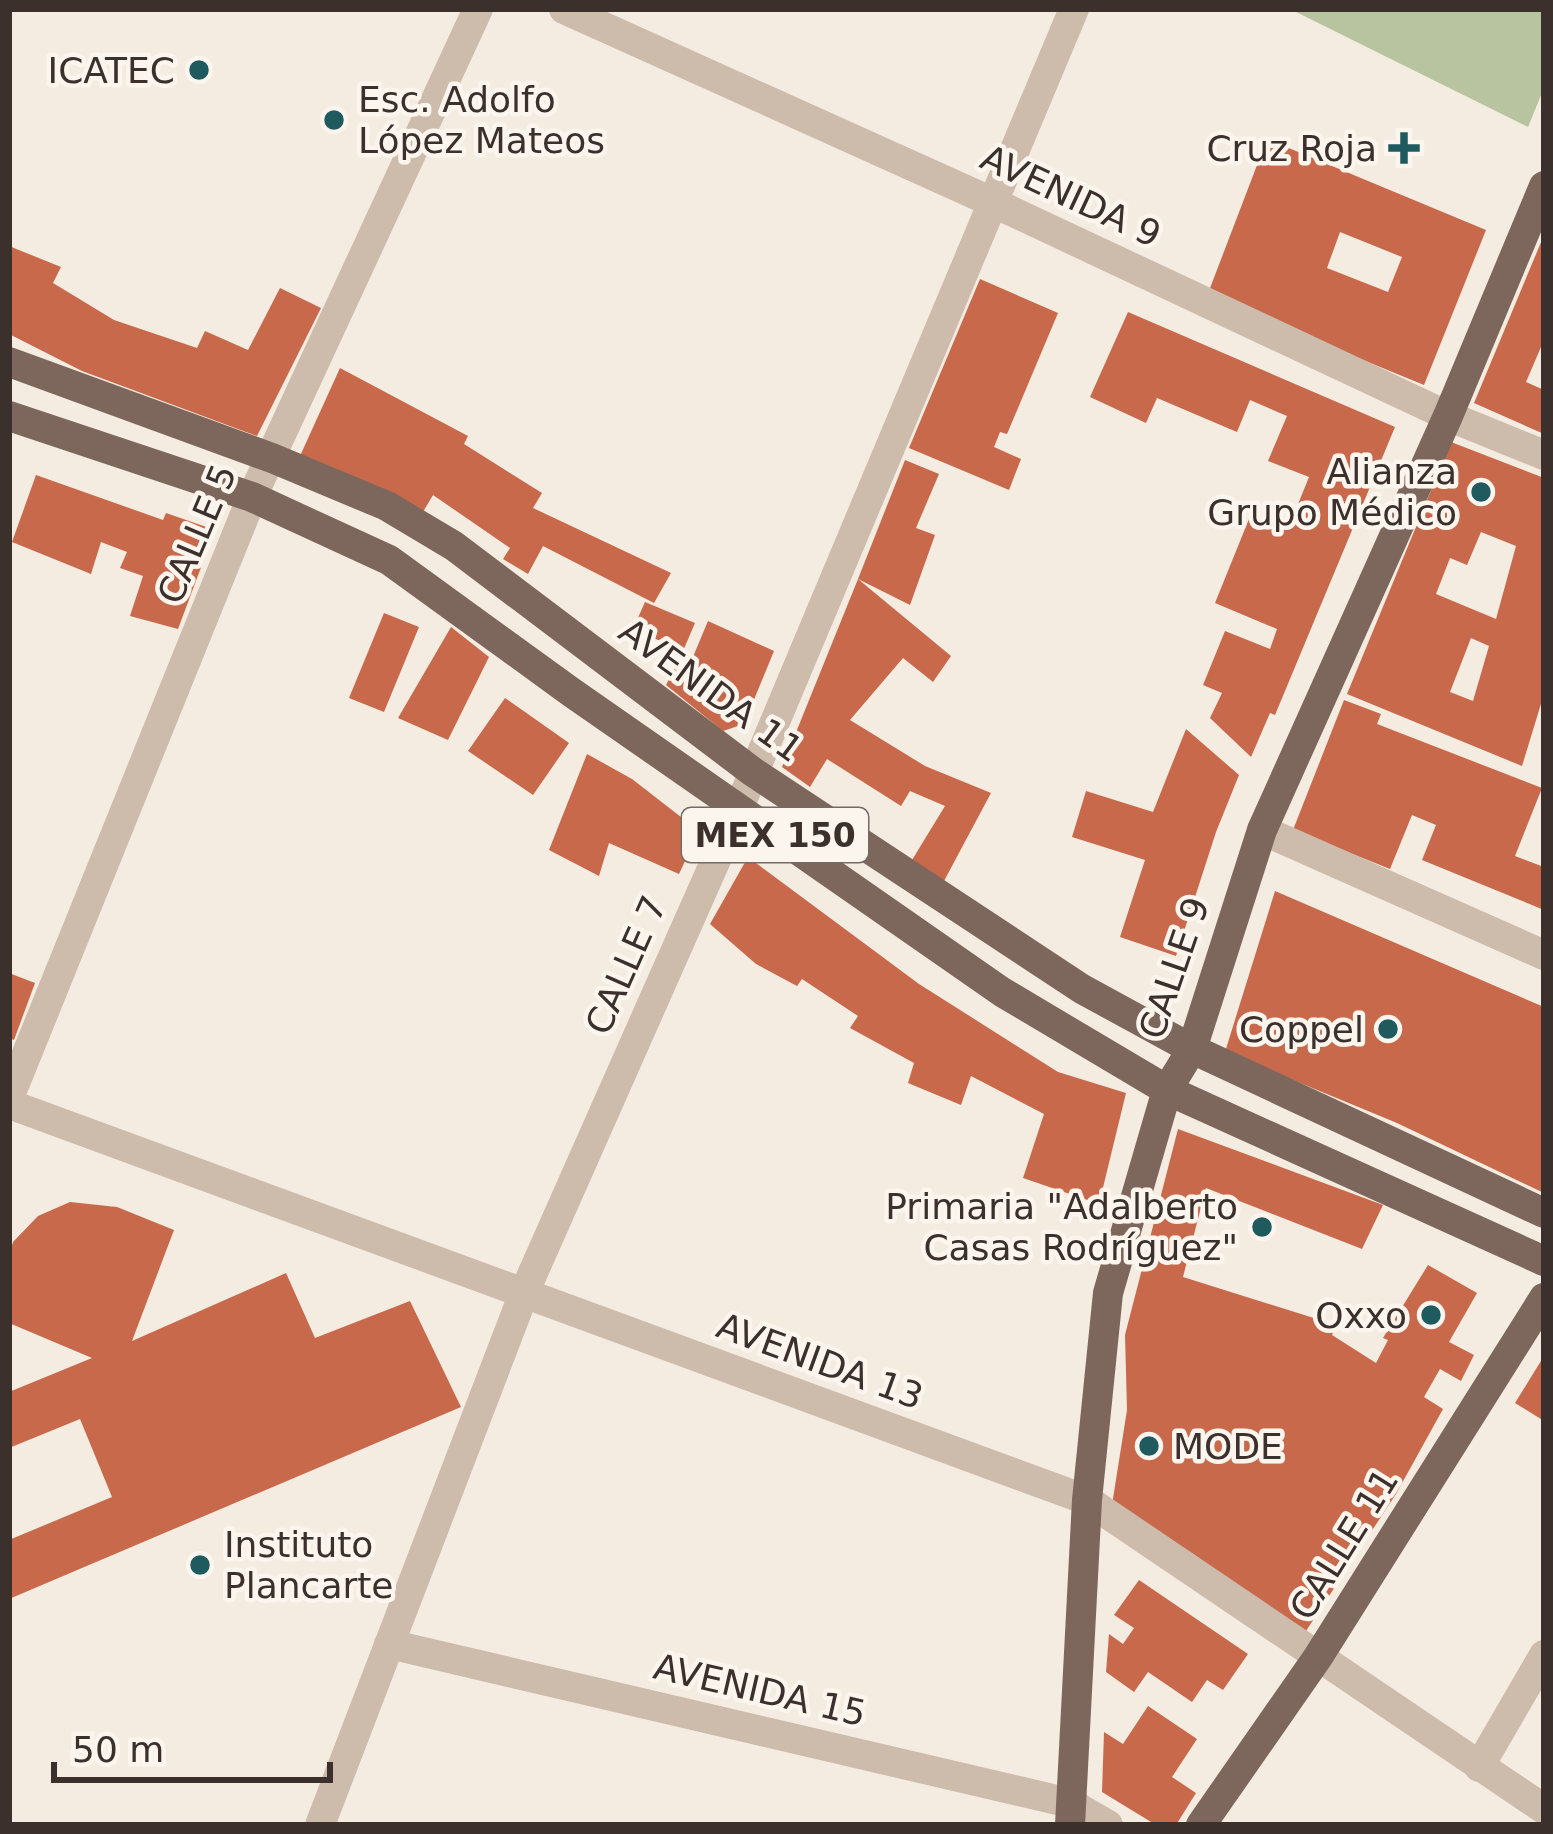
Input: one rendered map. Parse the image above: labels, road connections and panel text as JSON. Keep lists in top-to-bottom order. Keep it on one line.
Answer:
{"streets":{"main road":["AVENIDA 11","MEX 150","CALLE 9","CALLE 11"],"street":["AVENIDA 9","CALLE 5","CALLE 7","AVENIDA 13","AVENIDA 15"]},"crossings":[["AVENIDA 9","CALLE 7"],["AVENIDA 9","CALLE 9"],["CALLE 5","AVENIDA 11"],["CALLE 5","MEX 150"],["CALLE 5","AVENIDA 13"],["AVENIDA 11","CALLE 7"],["AVENIDA 11","CALLE 9"],["MEX 150","CALLE 7"],["MEX 150","CALLE 9"],["CALLE 7","AVENIDA 13"],["CALLE 7","AVENIDA 15"],["CALLE 9","AVENIDA 13"],["CALLE 9","AVENIDA 15"],["AVENIDA 13","CALLE 11"]],"places":{"other":["ICATEC","Esc. Adolfo López Mateos","Alianza Grupo Médico","Coppel","Primaria \"Adalberto Casas Rodríguez\"","Oxxo","MODE","Instituto Plancarte"],"health":["Cruz Roja"]},"scale_bar":"50 m"}
